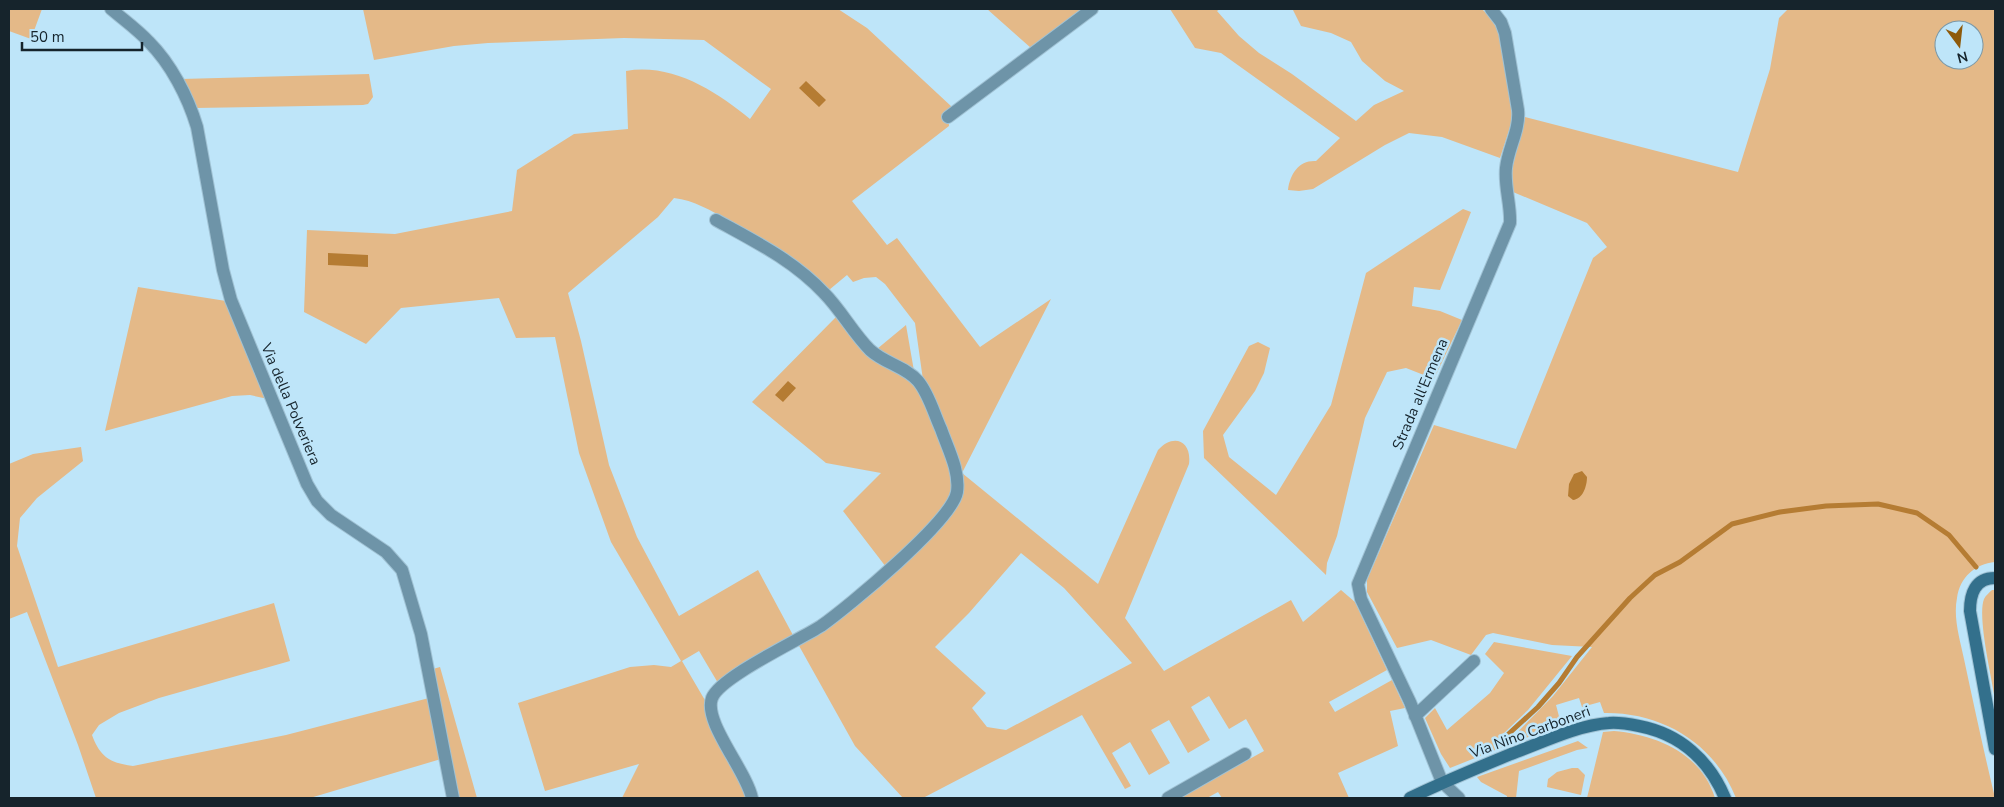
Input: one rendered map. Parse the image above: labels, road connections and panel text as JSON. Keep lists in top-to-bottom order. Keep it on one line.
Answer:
{"streets":{"main road":["Via Nino Carboneri"],"street":["Strada all'Ermena","Via della Polveriera"]},"crossings":[["Strada all'Ermena","Via Nino Carboneri"]],"scale_bar":"50 m","north":"bottom"}
